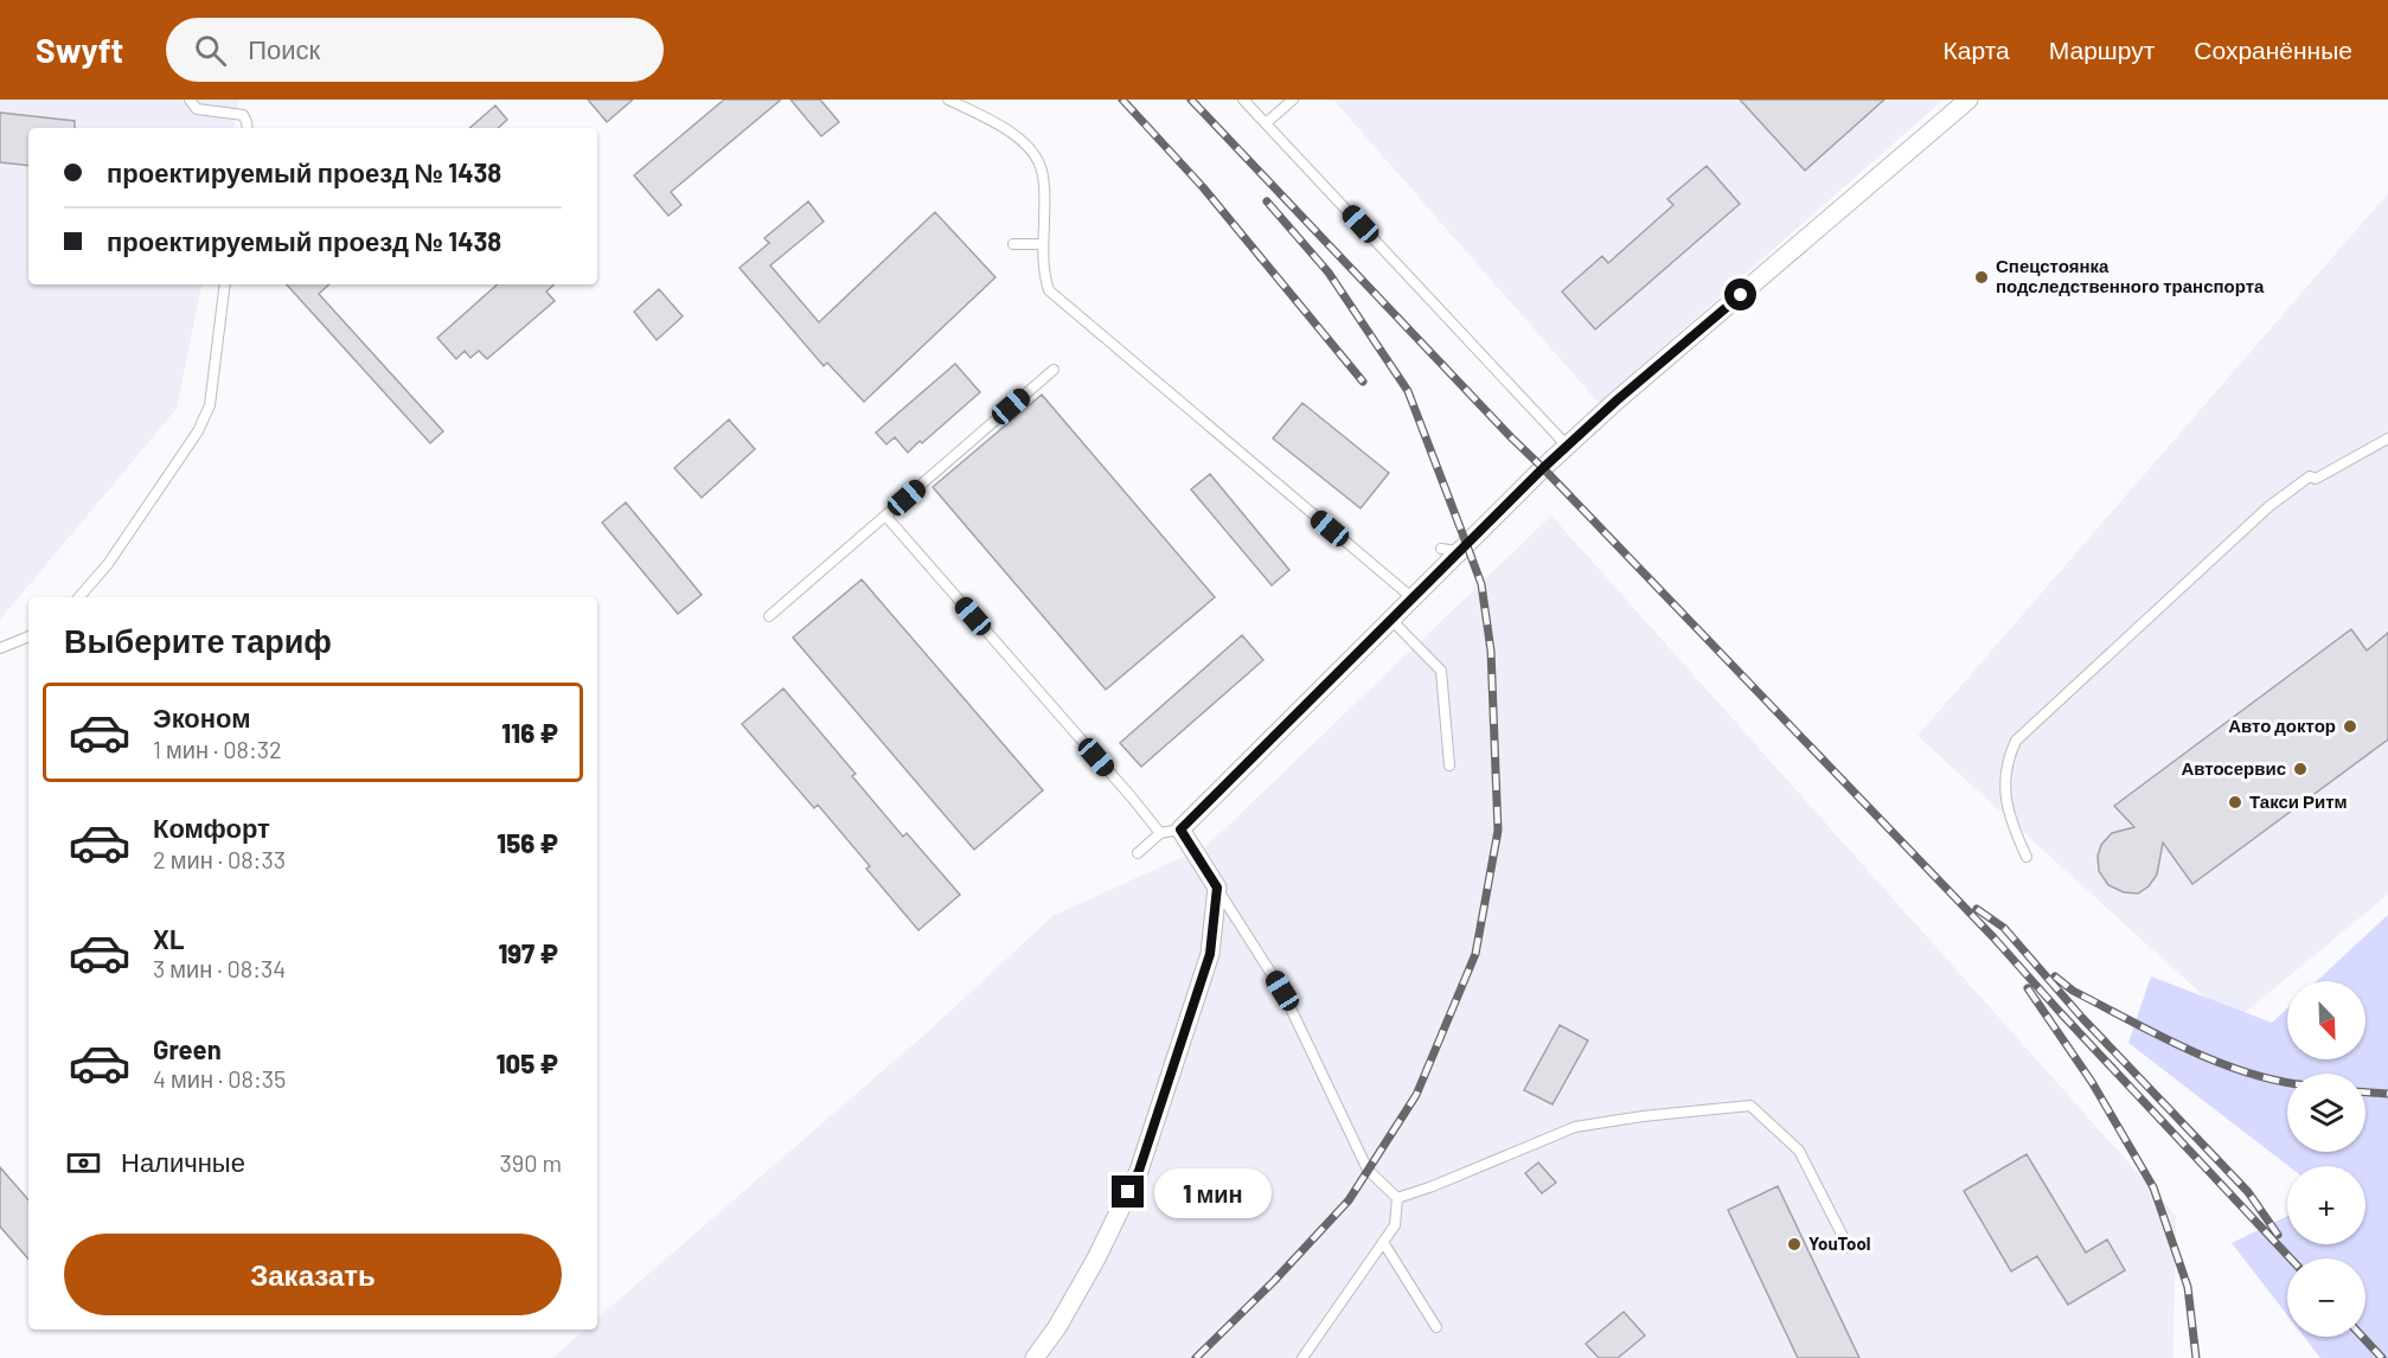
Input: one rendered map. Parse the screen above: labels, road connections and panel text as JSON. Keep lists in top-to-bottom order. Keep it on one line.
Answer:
{"places":["Спецстоянка подследственного транспорта","Авто доктор","Автосервис","Такси Ритм","YouTool"],"north":"bottom right","page":{"header":"Swyft","search":"Поиск","nav":["Карта","Маршрут","Сохранённые"],"banner":["проектируемый проезд № 1438","проектируемый проезд № 1438"],"heading":"Выберите тариф","list":[{"name":"Эконом","note":"1 мин · 08:32","value":"116 ₽"},{"name":"Комфорт","note":"2 мин · 08:33","value":"156 ₽"},{"name":"XL","note":"3 мин · 08:34","value":"197 ₽"},{"name":"Green","note":"4 мин · 08:35","value":"105 ₽"}],"map_buttons":["+","−"],"pay":["Наличные","390 m"],"bubble":"1 мин","buttons":"Заказать"}}
